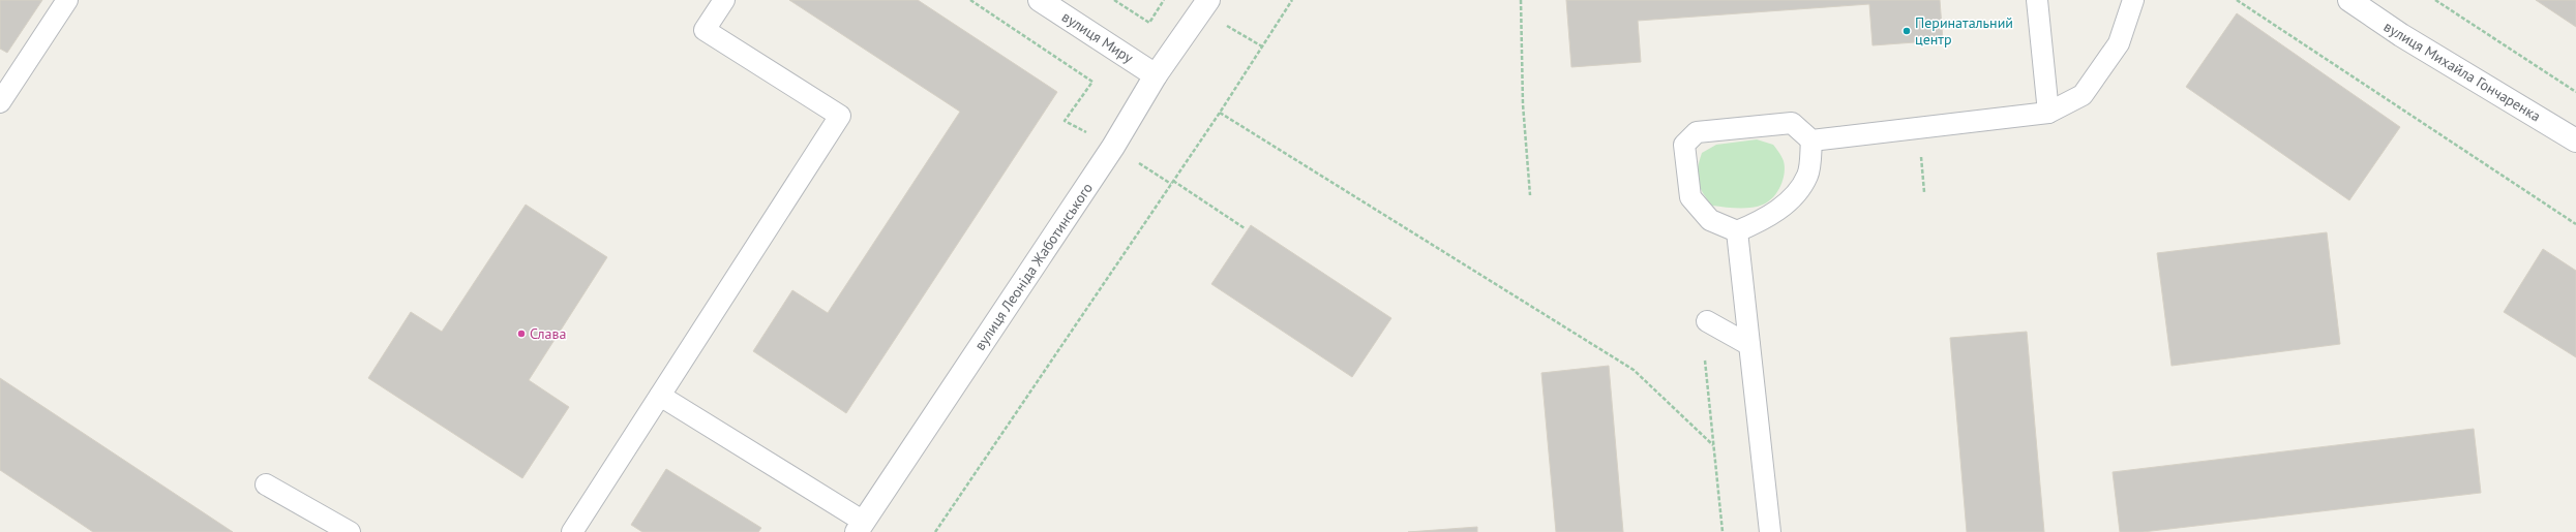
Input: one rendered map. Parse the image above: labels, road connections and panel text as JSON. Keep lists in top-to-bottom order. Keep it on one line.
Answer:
{"streets":{"street":["вулиця Миру","вулиця Михайла Гончаренка","вулиця Леоніда Жаботинського"]},"crossings":[["вулиця Миру","вулиця Леоніда Жаботинського"]],"places":["Перинатальний центр","Слава"]}
